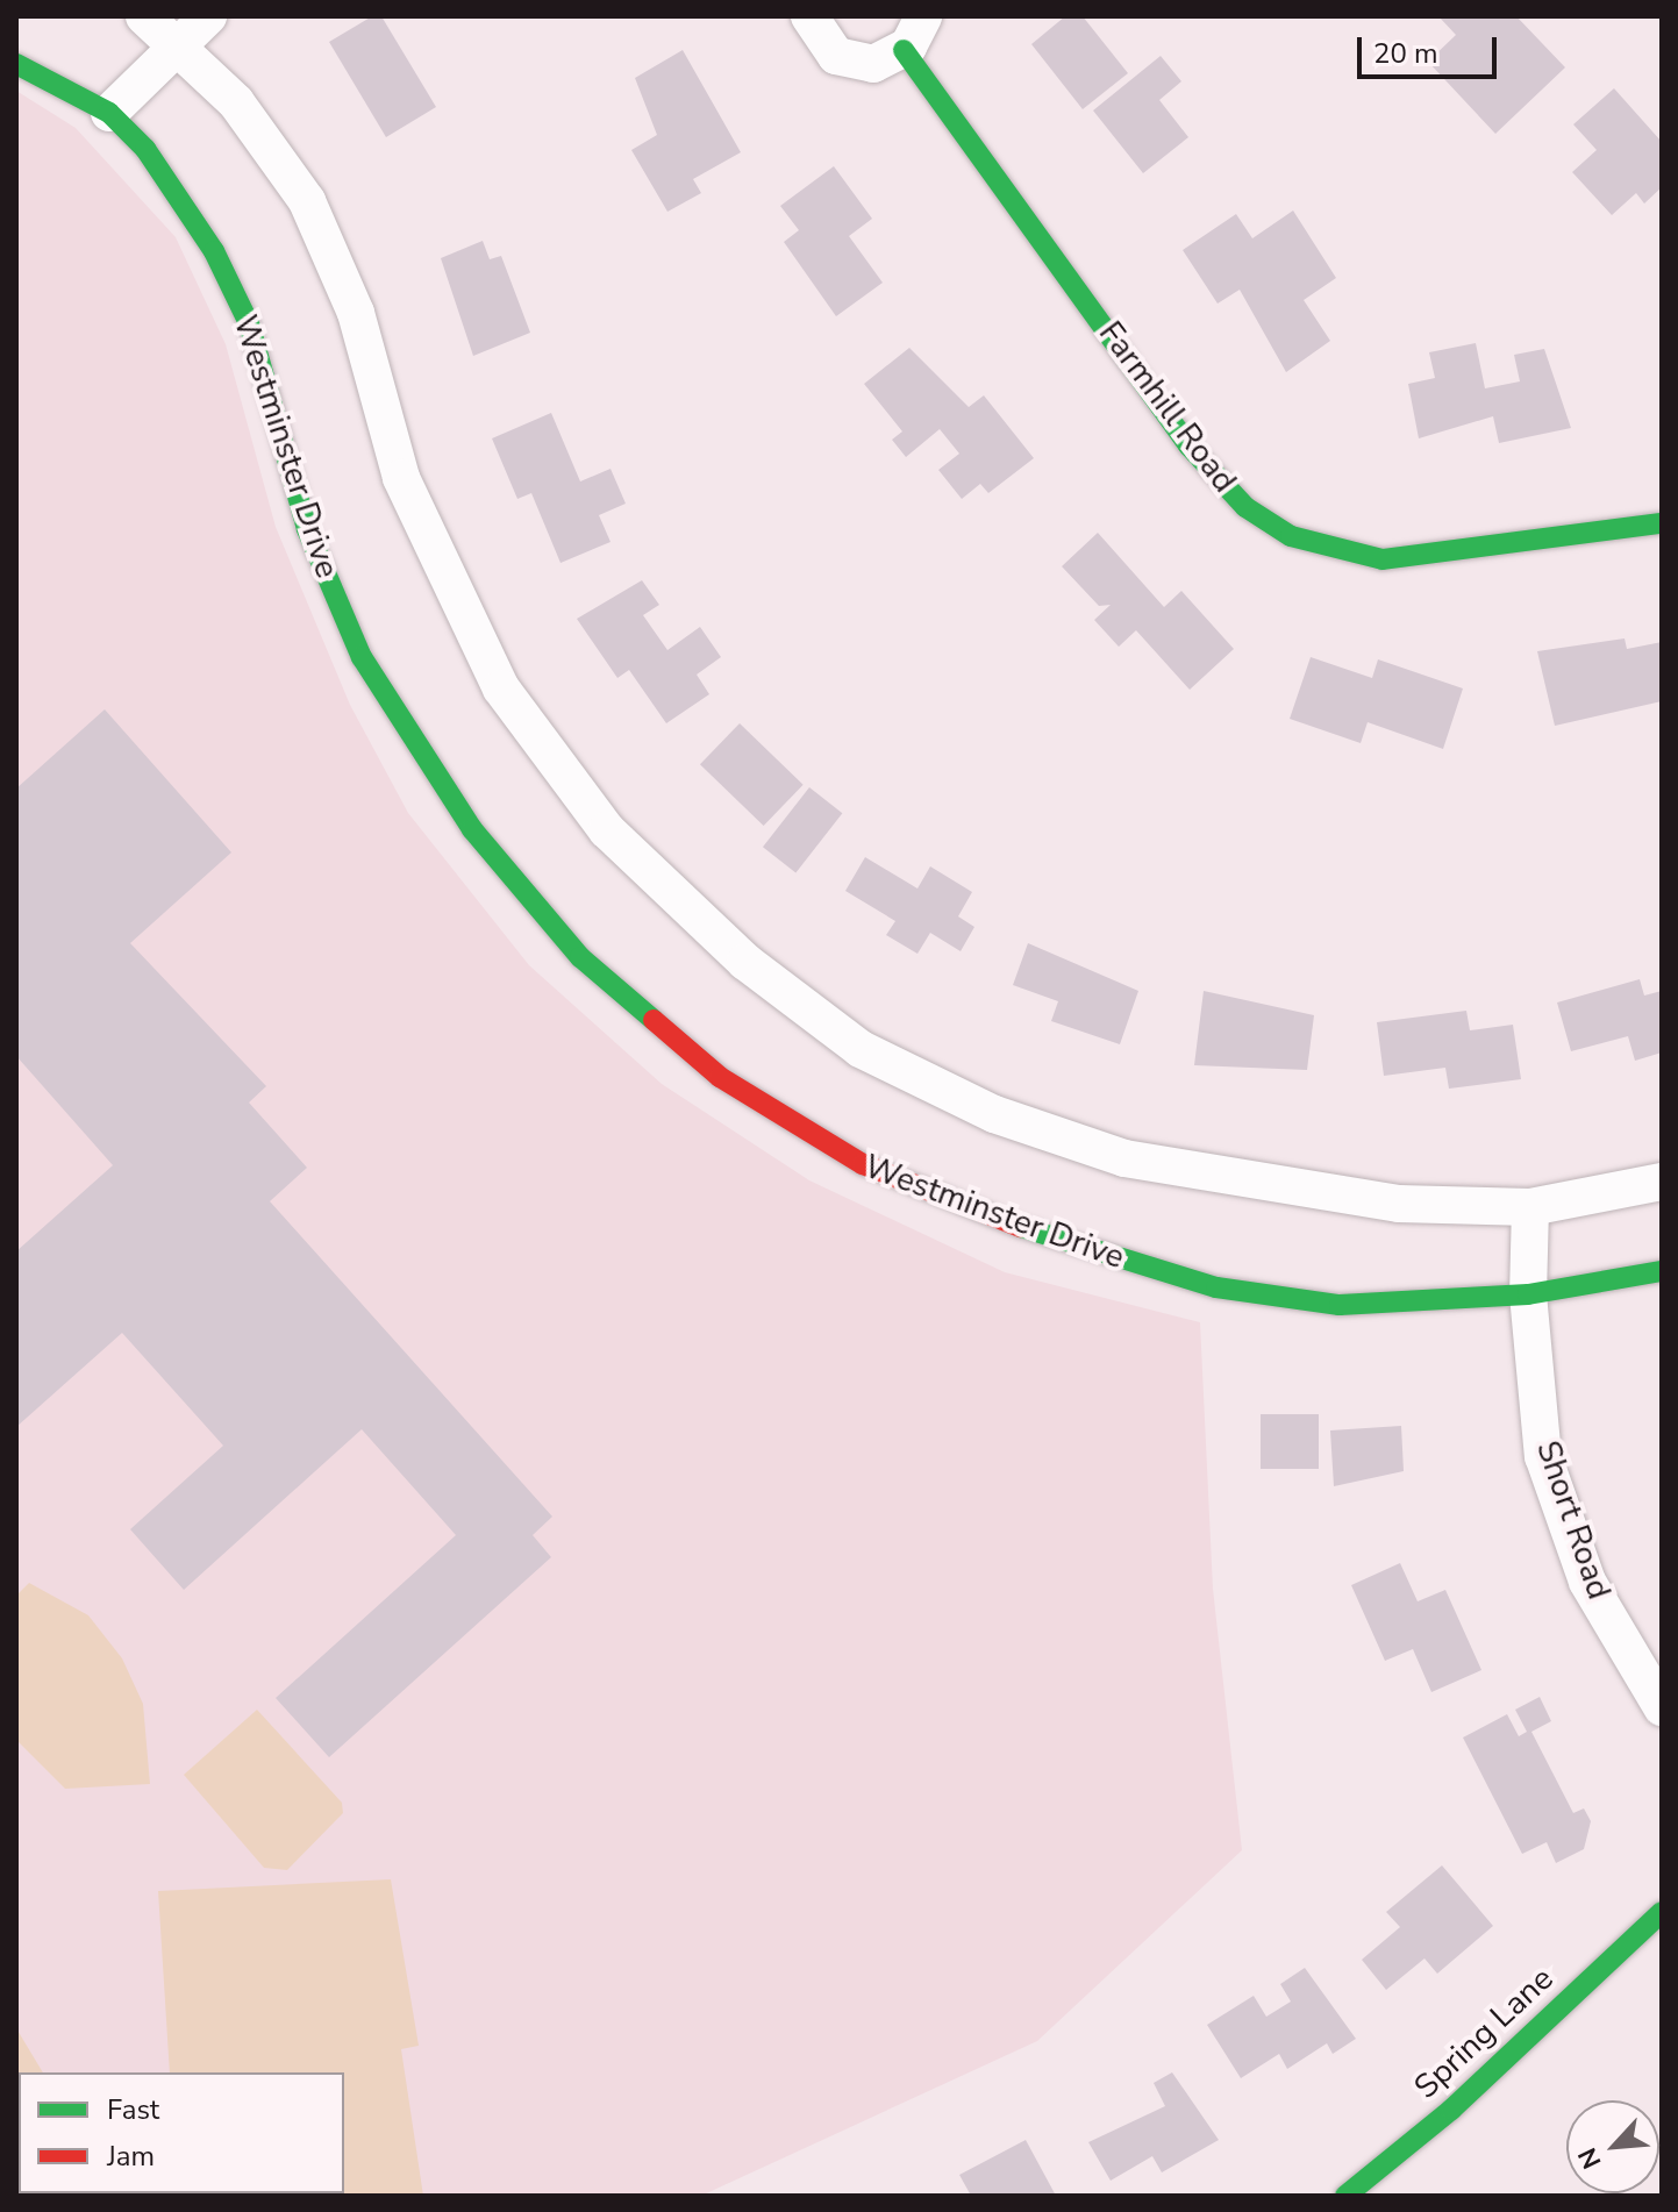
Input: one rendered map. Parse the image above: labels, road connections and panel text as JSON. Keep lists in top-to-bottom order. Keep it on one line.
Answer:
{"streets":{"street":["Farmhill Road","Westminster Drive","Short Road","Spring Lane"]},"crossings":[["Westminster Drive","Short Road"]],"legend":["Fast","Jam"],"scale_bar":"20 m","north":"bottom left"}
